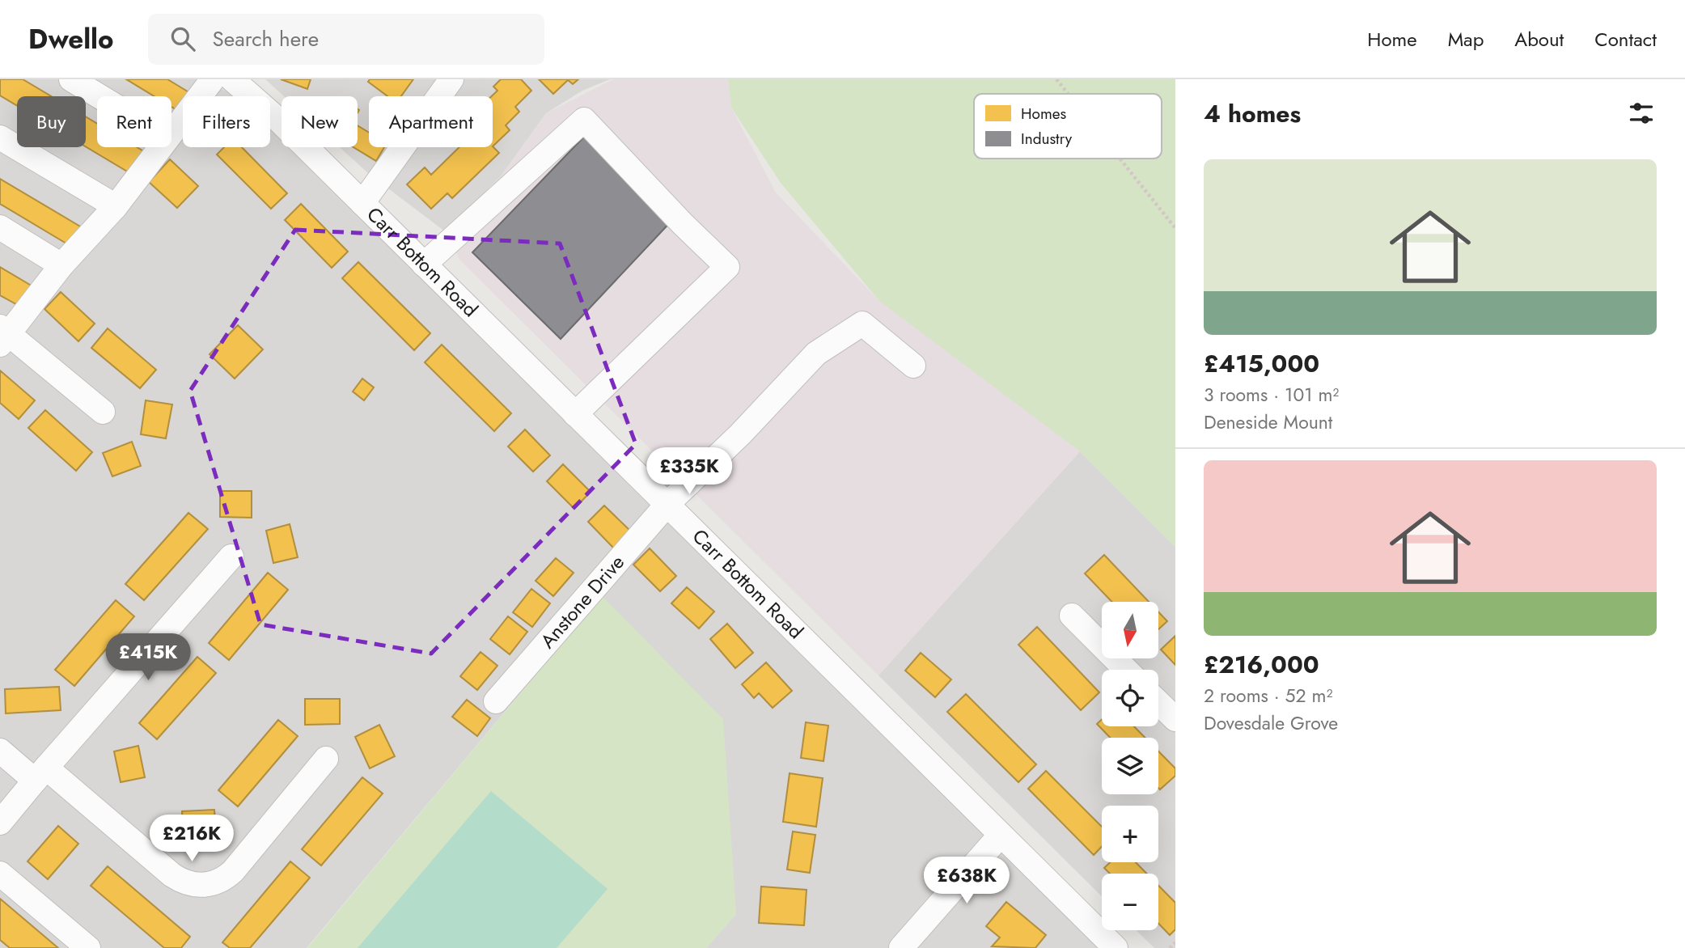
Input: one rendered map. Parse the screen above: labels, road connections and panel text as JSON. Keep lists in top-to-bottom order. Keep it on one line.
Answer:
{"streets":{"street":["Carr Bottom Road","Anstone Drive"]},"crossings":[["Carr Bottom Road","Anstone Drive"]],"legend":["Homes","Industry"],"north":"bottom","page":{"header":"Dwello","search":"Search here","nav":["Home","Map","About","Contact"],"heading":"4 homes","chip":["Buy","Rent","Filters","New","Apartment"],"list":[{"name":"£415,000","note":"3 rooms · 101 m² · Deneside Mount"},{"name":"£216,000","note":"2 rooms · 52 m² · Dovesdale Grove"}],"price":["£335K","£415K","£216K","£638K"],"map_buttons":["+","−"]}}
